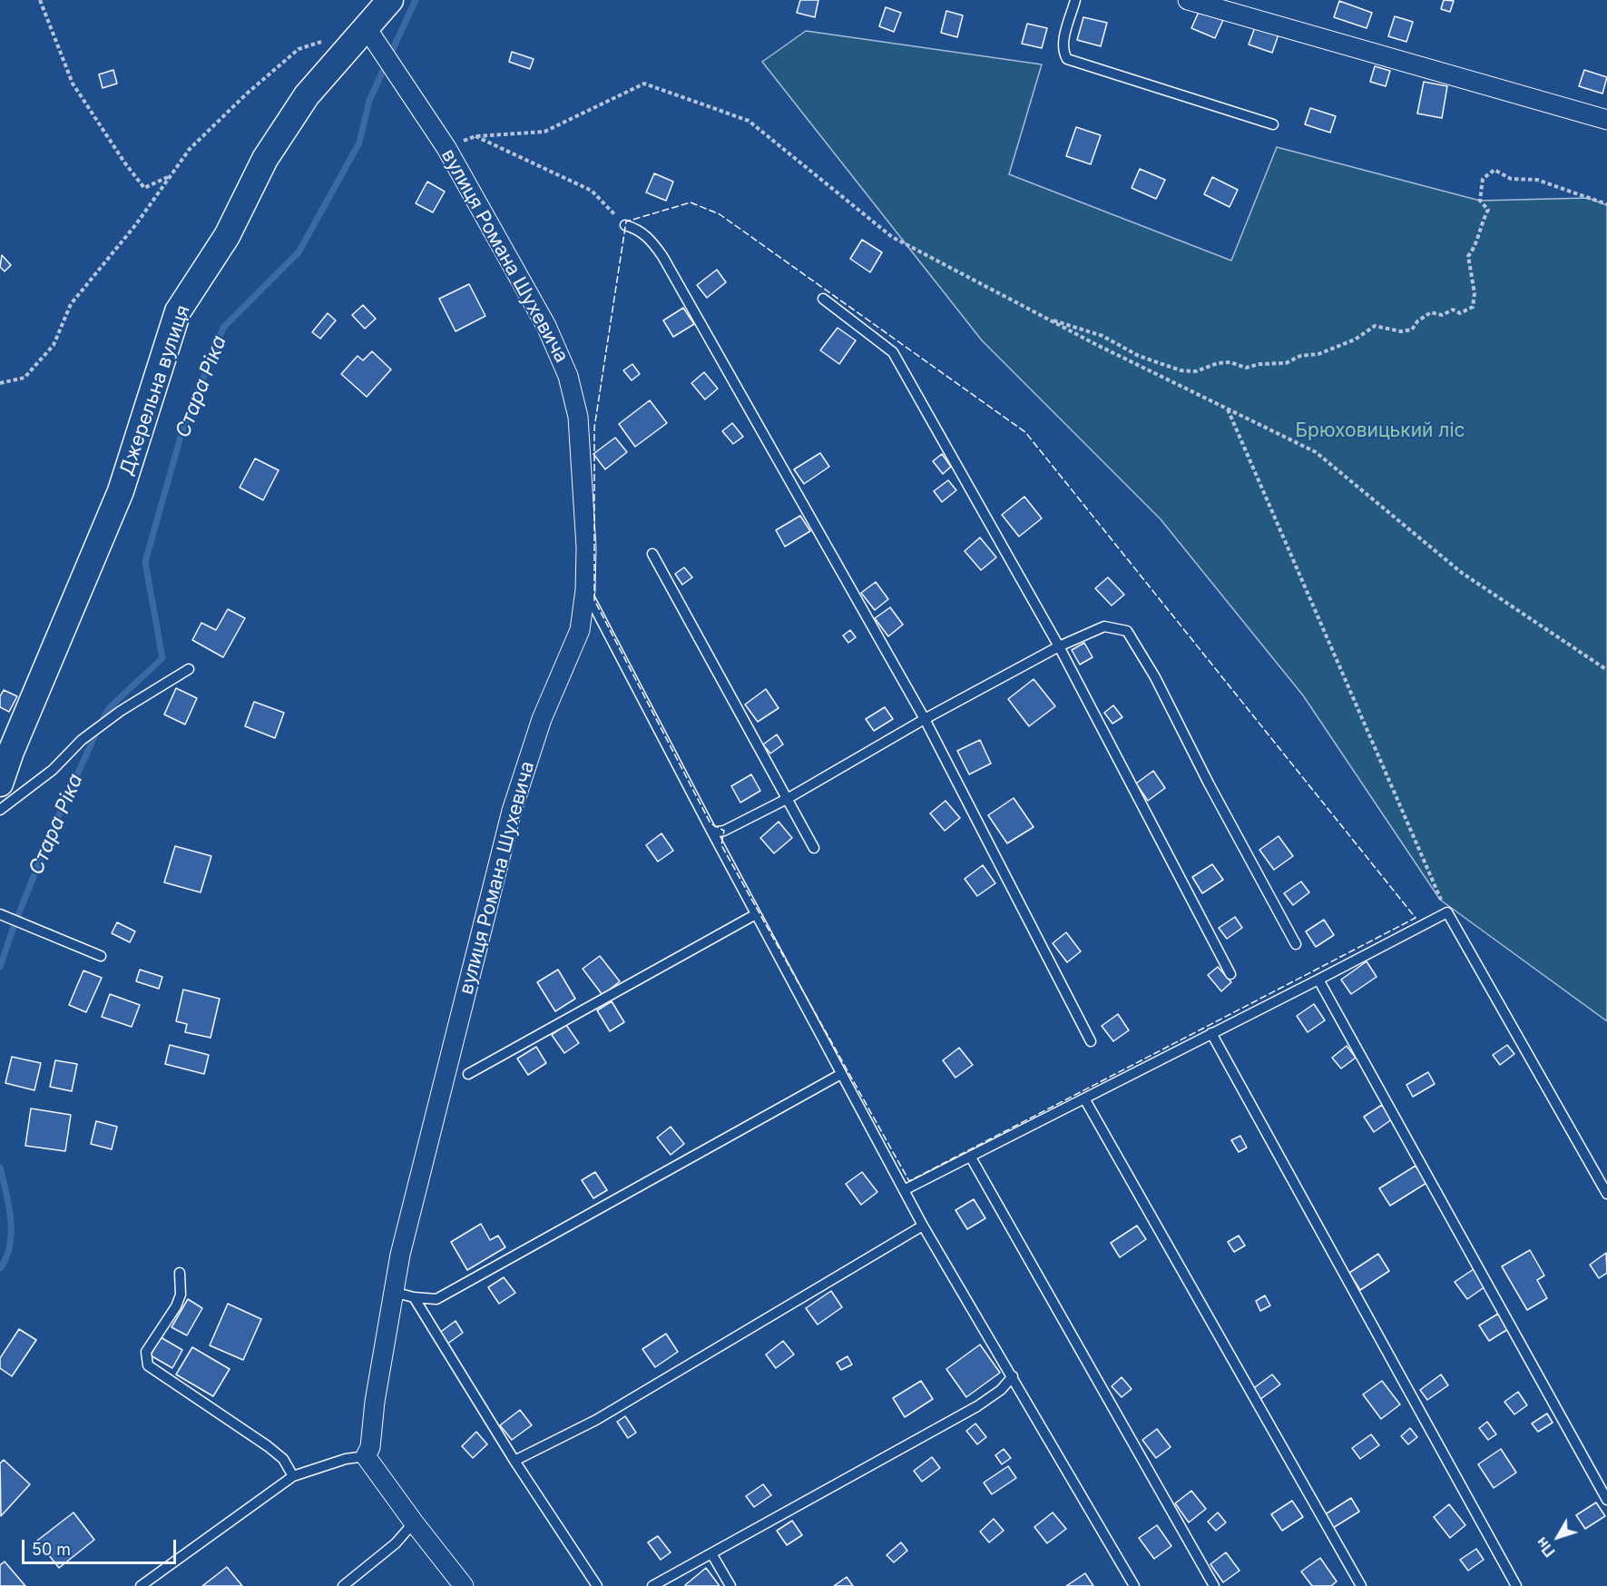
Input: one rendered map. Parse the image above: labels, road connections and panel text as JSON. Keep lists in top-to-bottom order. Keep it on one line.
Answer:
{"streets":{"street":["вулиця Романа Шухевича","Джерельна вулиця"]},"crossings":[["вулиця Романа Шухевича","Джерельна вулиця"]],"water":["Стара Ріка"],"parks":["Брюховицький ліс"],"scale_bar":"50 m","north":"bottom left"}
